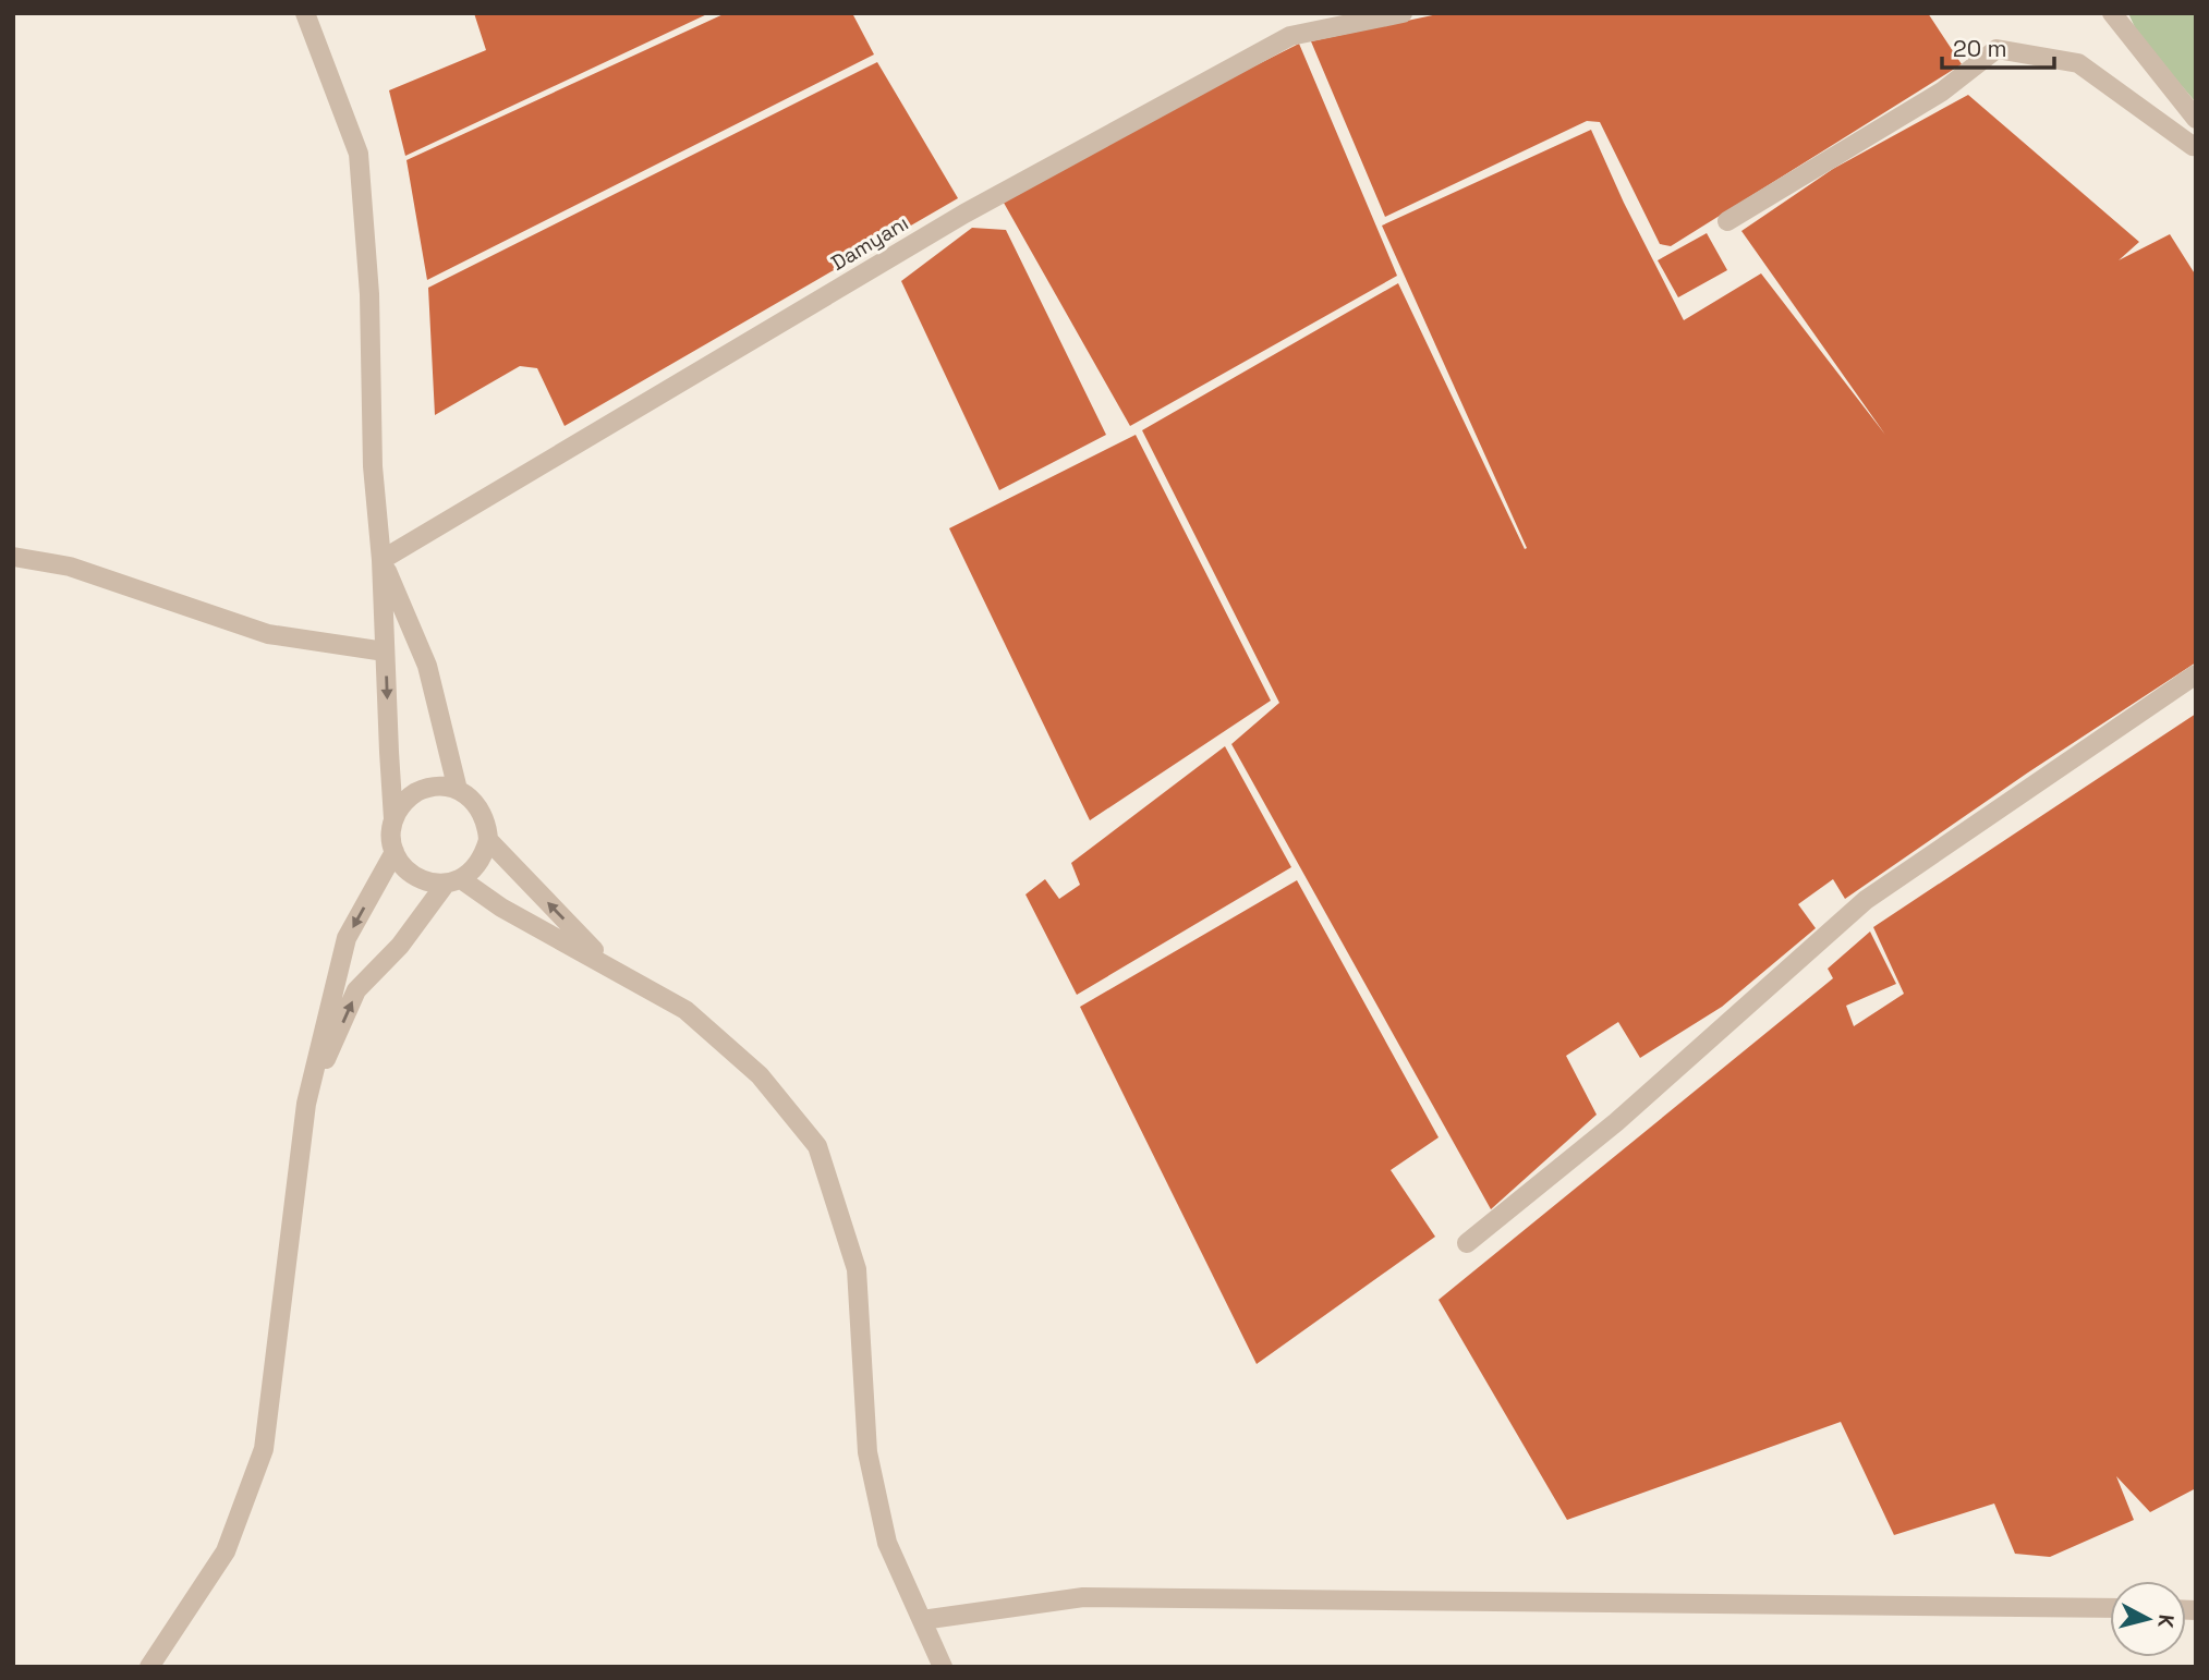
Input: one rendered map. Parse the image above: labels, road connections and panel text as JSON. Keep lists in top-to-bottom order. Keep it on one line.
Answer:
{"streets":{"street":["Damyanı"]},"scale_bar":"20 m","north":"right"}
